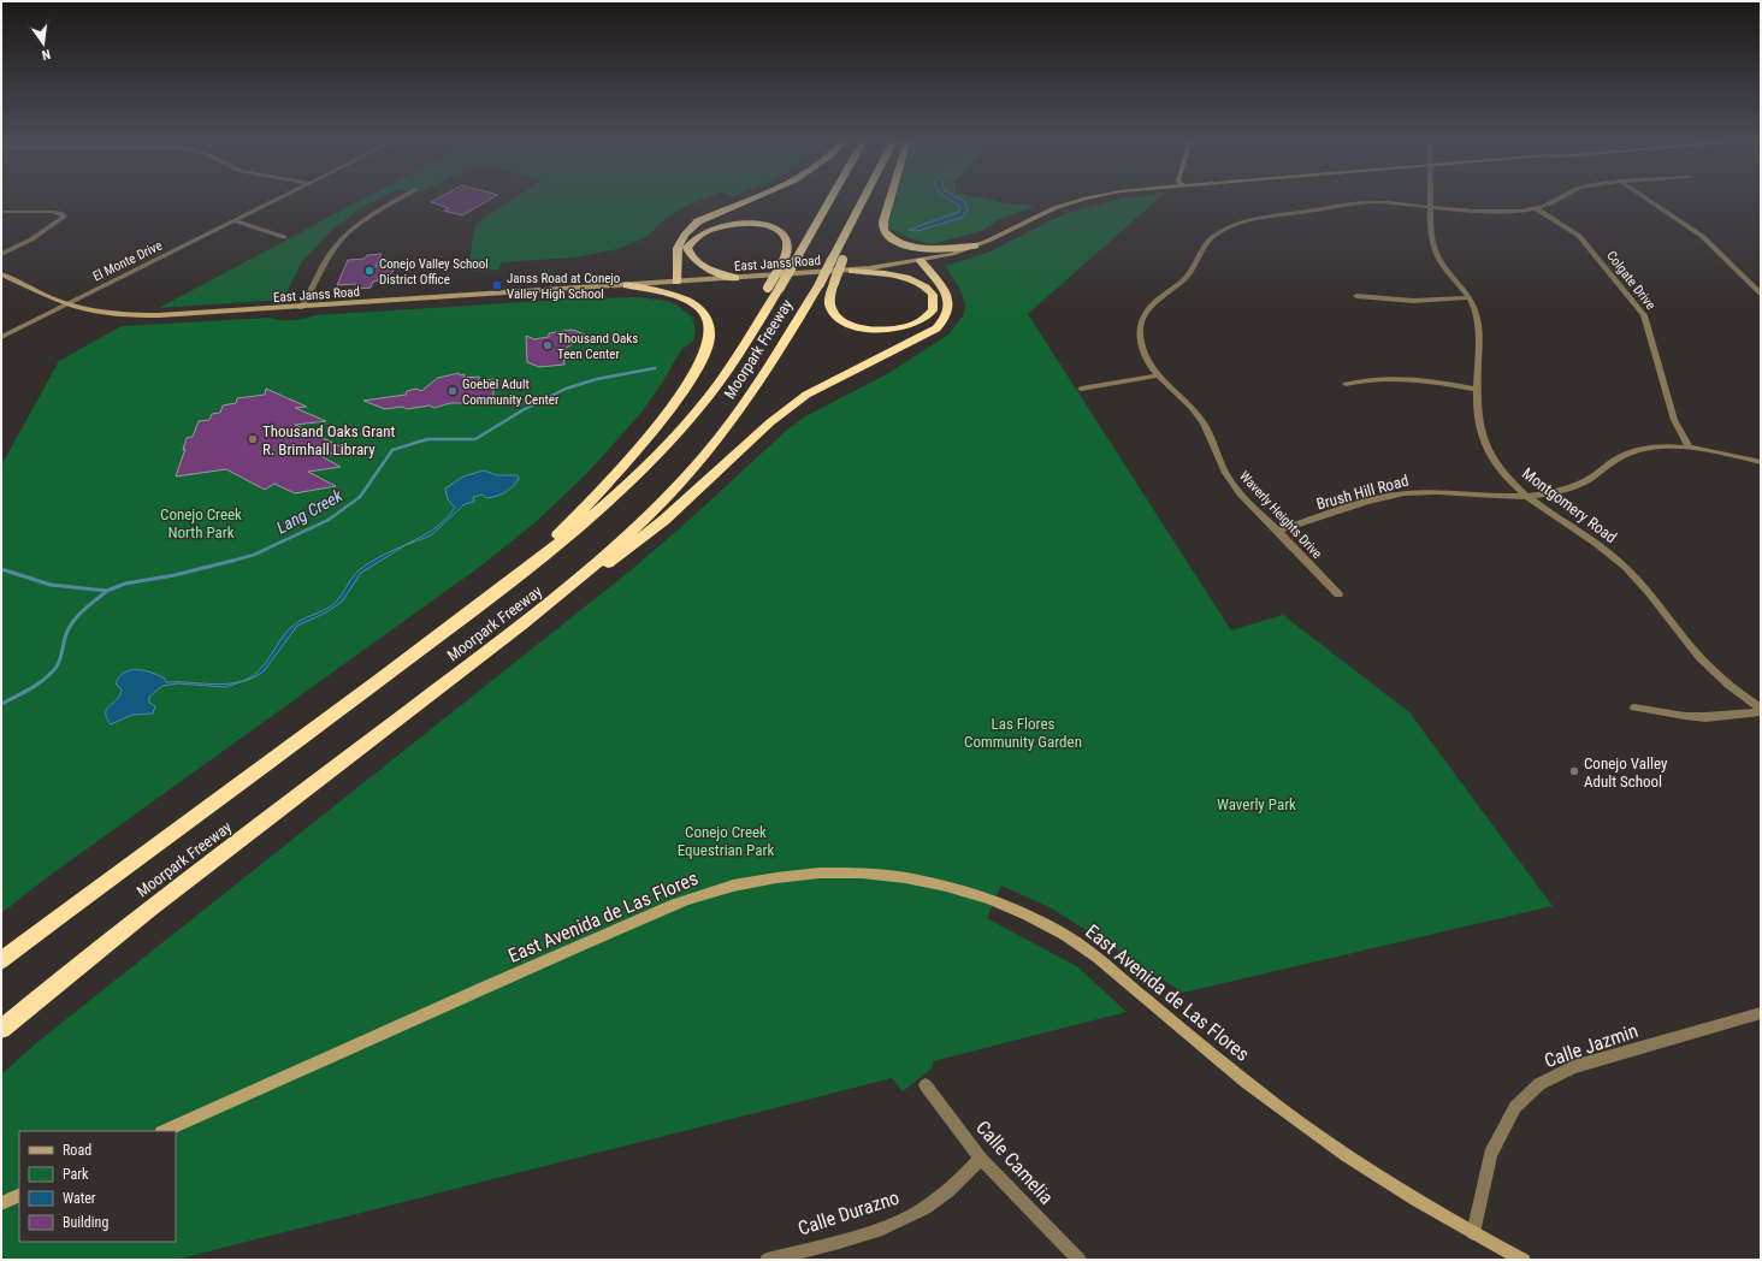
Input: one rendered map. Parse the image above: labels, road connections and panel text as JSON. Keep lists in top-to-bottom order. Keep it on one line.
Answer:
{"streets":{"highway":["Moorpark Freeway"],"main road":["East Janss Road","East Avenida de Las Flores"],"street":["El Monte Drive","Colgate Drive","Brush Hill Road","Montgomery Road","Waverly Heights Drive","Calle Jazmin","Calle Camelia","Calle Durazno"]},"crossings":[["El Monte Drive","East Janss Road"],["Colgate Drive","Brush Hill Road"],["Colgate Drive","Waverly Heights Drive"],["Brush Hill Road","Montgomery Road"],["Brush Hill Road","Waverly Heights Drive"],["Montgomery Road","Waverly Heights Drive"],["East Avenida de Las Flores","Calle Jazmin"],["Calle Camelia","Calle Durazno"]],"water":["Lang Creek"],"parks":["Conejo Creek North Park","Las Flores Community Garden","Waverly Park","Conejo Creek Equestrian Park"],"places":{"other":["Conejo Valley School District Office","Thousand Oaks Teen Center","Goebel Adult Community Center","Thousand Oaks Grant R. Brimhall Library","Conejo Valley Adult School"],"transit":["Janss Road at Conejo Valley High School"]},"legend":["Road","Park","Water","Building"],"north":"bottom"}
